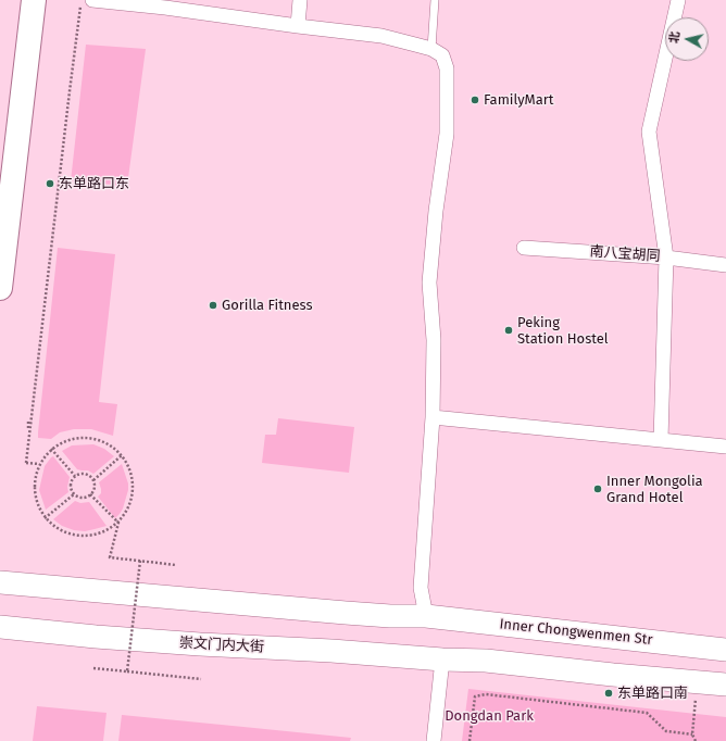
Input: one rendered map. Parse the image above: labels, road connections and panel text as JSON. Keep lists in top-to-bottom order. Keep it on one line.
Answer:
{"streets":{"main road":["Inner Chongwenmen Str","崇文门内大街"],"street":["南八宝胡同"]},"parks":["Dongdan Park"],"places":["FamilyMart","东单路口东","Gorilla Fitness","Peking Station Hostel","Inner Mongolia Grand Hotel","东单路口南"],"north":"left"}
